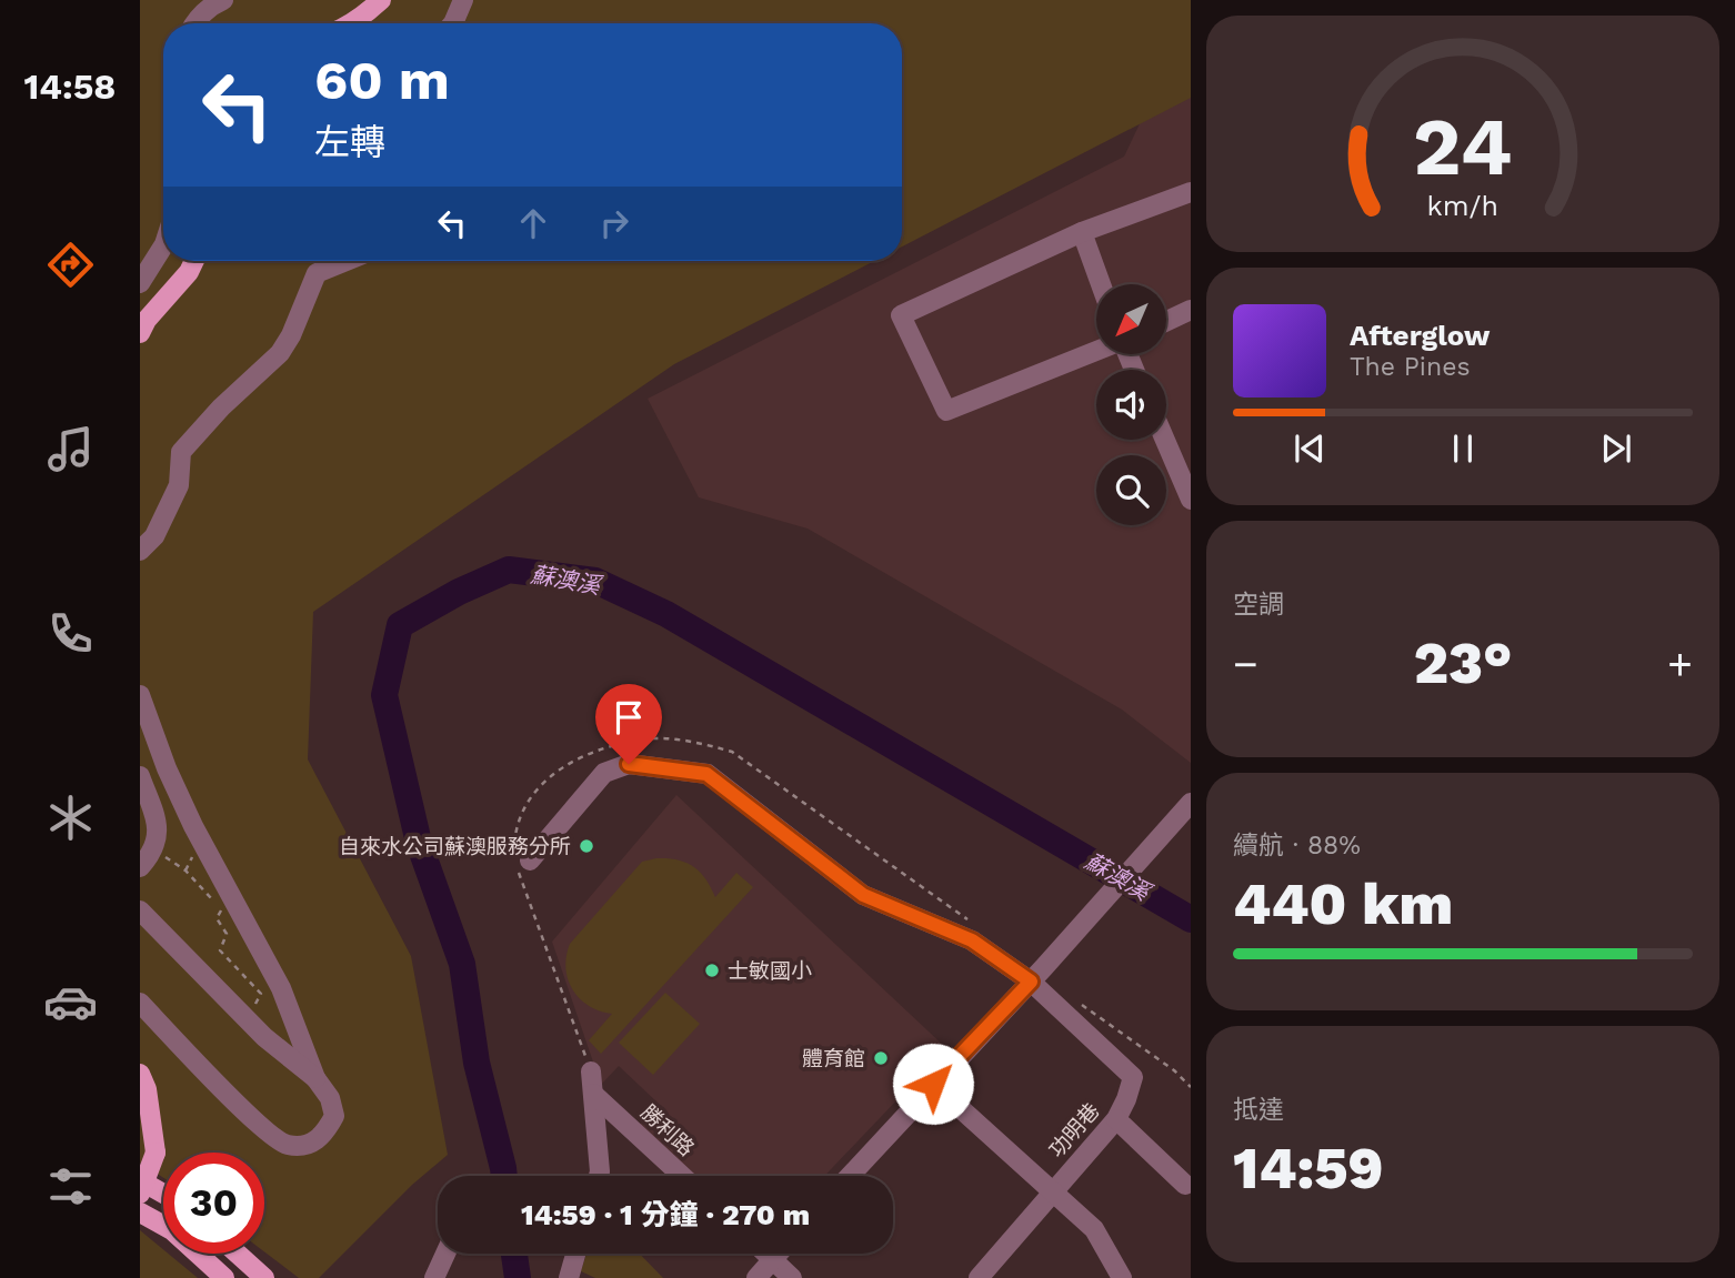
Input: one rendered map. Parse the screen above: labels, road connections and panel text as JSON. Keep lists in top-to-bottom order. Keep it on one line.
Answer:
{"streets":{"street":["勝利路","功明巷"]},"water":["蘇澳溪"],"places":["自來水公司蘇澳服務分所","士敏國小","體育館"],"north":"bottom left","page":{"tabs":"14:58","turn":["60 m","左轉"],"song":["Afterglow","The Pines"],"tile":["空調",["續航 · 88%","440 km"],["抵達","14:59"]],"heat":["−","23°","+"],"limit":"30","trip":"14:59 · 1 分鐘 · 270 m","gauge":["24","km/h"]}}
